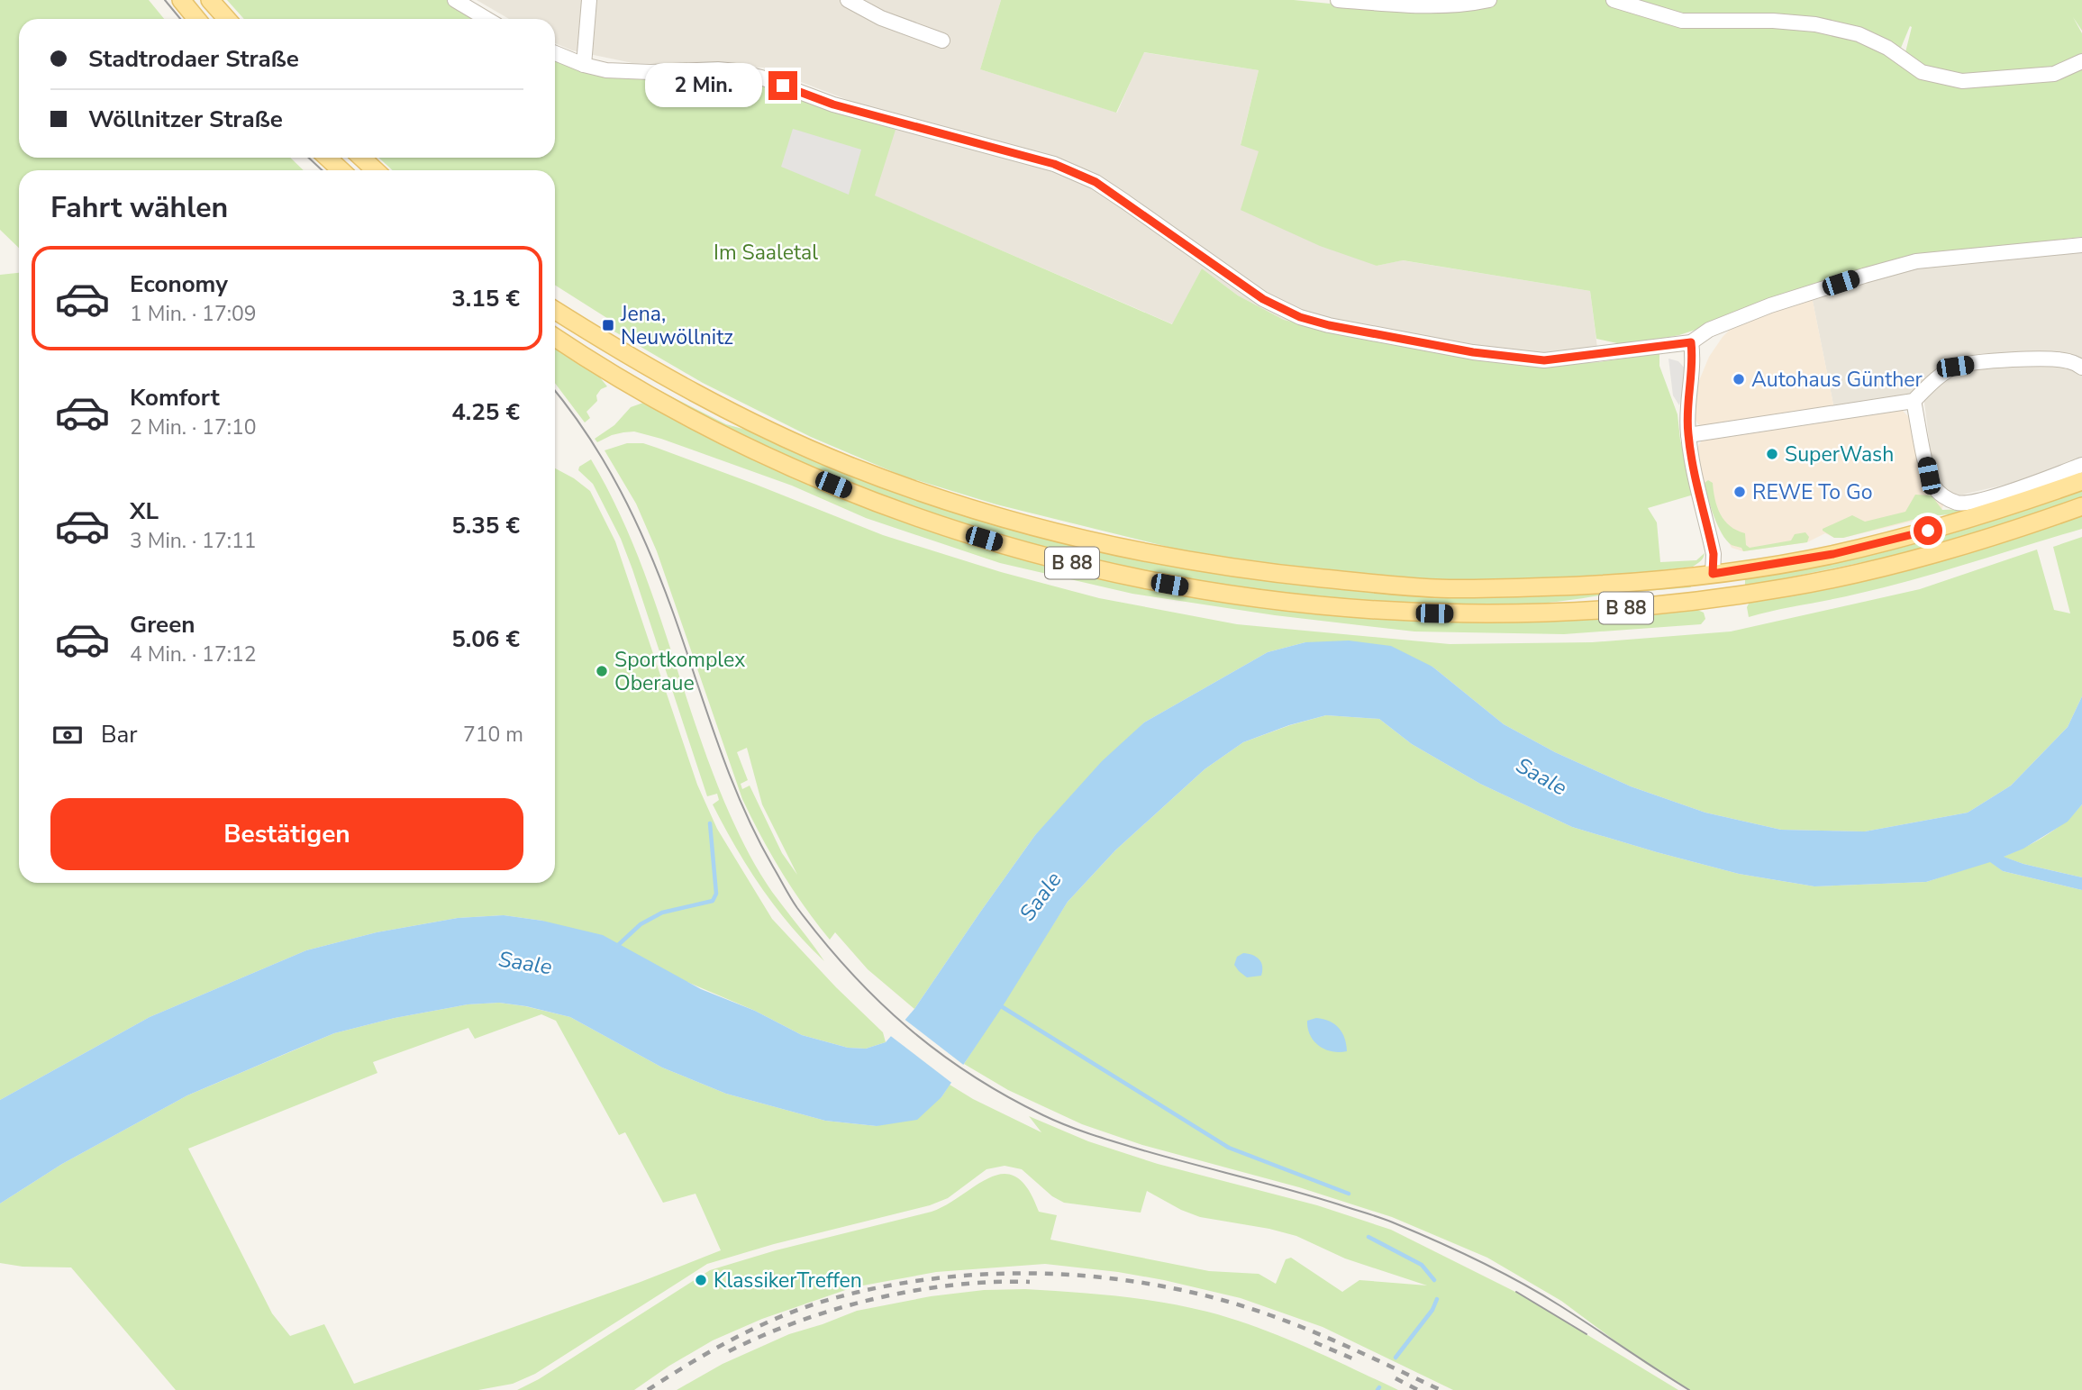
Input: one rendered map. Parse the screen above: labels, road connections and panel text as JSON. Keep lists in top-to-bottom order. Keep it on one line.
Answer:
{"streets":{"main road":["B 88"]},"water":["Saale"],"parks":["Im Saaletal"],"places":{"transit":["Jena, Neuwöllnitz"],"other":["Autohaus Günther","SuperWash","REWE To Go","Sportkomplex Oberaue","KlassikerTreffen"]},"page":{"banner":["Stadtrodaer Straße","Wöllnitzer Straße"],"bubble":"2 Min.","heading":"Fahrt wählen","list":[{"name":"Economy","note":"1 Min. · 17:09","value":"3.15 €"},{"name":"Komfort","note":"2 Min. · 17:10","value":"4.25 €"},{"name":"XL","note":"3 Min. · 17:11","value":"5.35 €"},{"name":"Green","note":"4 Min. · 17:12","value":"5.06 €"}],"pay":["Bar","710 m"],"buttons":"Bestätigen"}}
